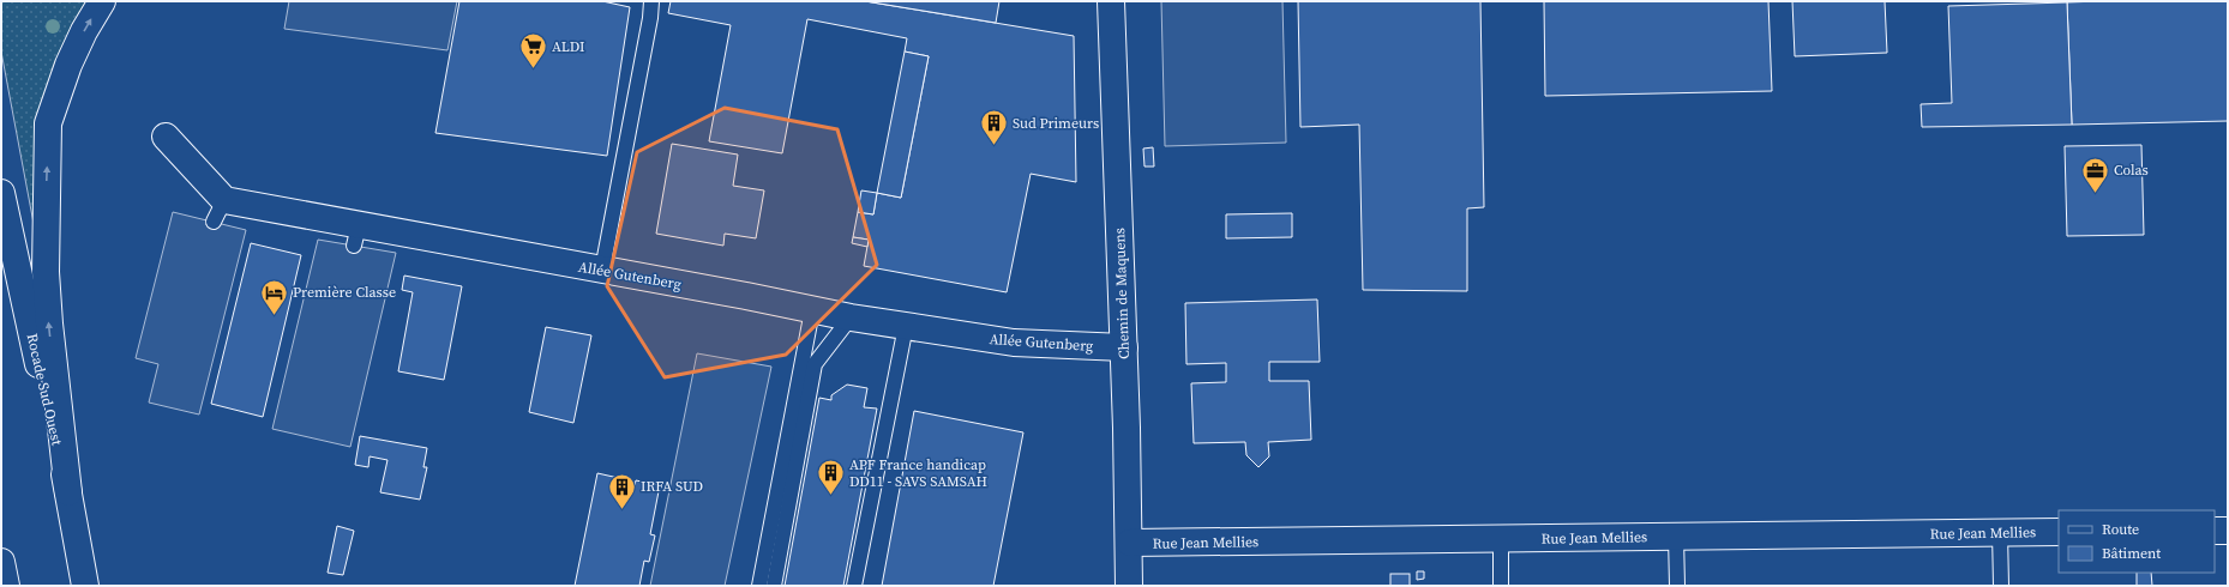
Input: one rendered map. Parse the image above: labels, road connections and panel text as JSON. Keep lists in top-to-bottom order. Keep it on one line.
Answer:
{"streets":{"street":["Allée Gutenberg","Chemin de Maquens","Rocade Sud Ouest","Rue Jean Mellies"]},"crossings":[["Allée Gutenberg","Chemin de Maquens"],["Chemin de Maquens","Rue Jean Mellies"]],"places":{"supermarket":["ALDI"],"building":["Sud Primeurs","APF France handicap DD11 - SAVS SAMSAH","IRFA SUD"],"office":["Colas"],"hotel":["Première Classe"]},"legend":["Route","Bâtiment"]}
